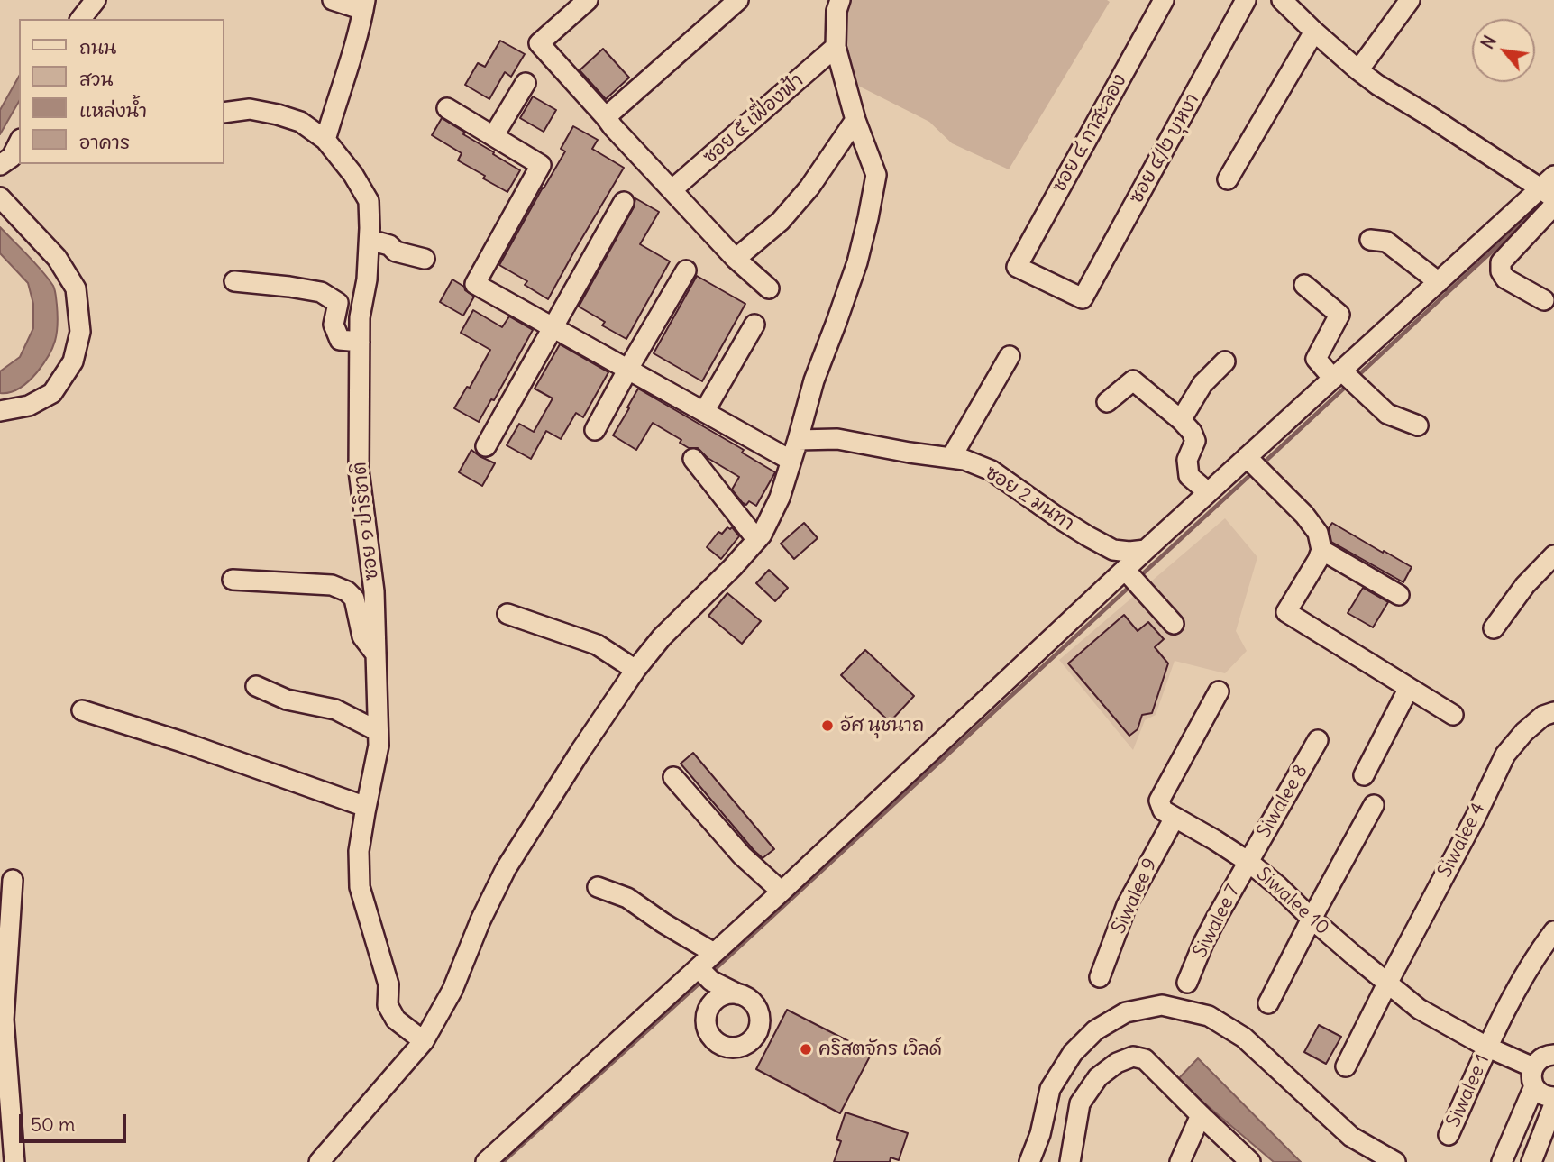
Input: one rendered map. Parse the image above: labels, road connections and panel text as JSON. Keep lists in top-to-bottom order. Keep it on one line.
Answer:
{"streets":{"street":["ซอย ๕ เฟื่องฟ้า","ซอย ๔ กาสะลอง","ซอย ๔/๒ บุหงา","ซอย 2 มนทา","ซอย ๑ ปาริชาติ","Siwalee 8","Siwalee 4","Siwalee 9","Siwalee 10","Siwalee 7","Siwalee 1"]},"crossings":[["ซอย ๔ กาสะลอง","ซอย ๔/๒ บุหงา"],["Siwalee 8","Siwalee 10"],["Siwalee 8","Siwalee 7"],["Siwalee 4","Siwalee 10"],["Siwalee 9","Siwalee 10"],["Siwalee 10","Siwalee 7"],["Siwalee 10","Siwalee 1"]],"places":["อัศ นุชนาถ","คริสตจักร เวิลด์"],"legend":["ถนน","สวน","แหล่งน้ำ","อาคาร"],"scale_bar":"50 m","north":"top left"}
